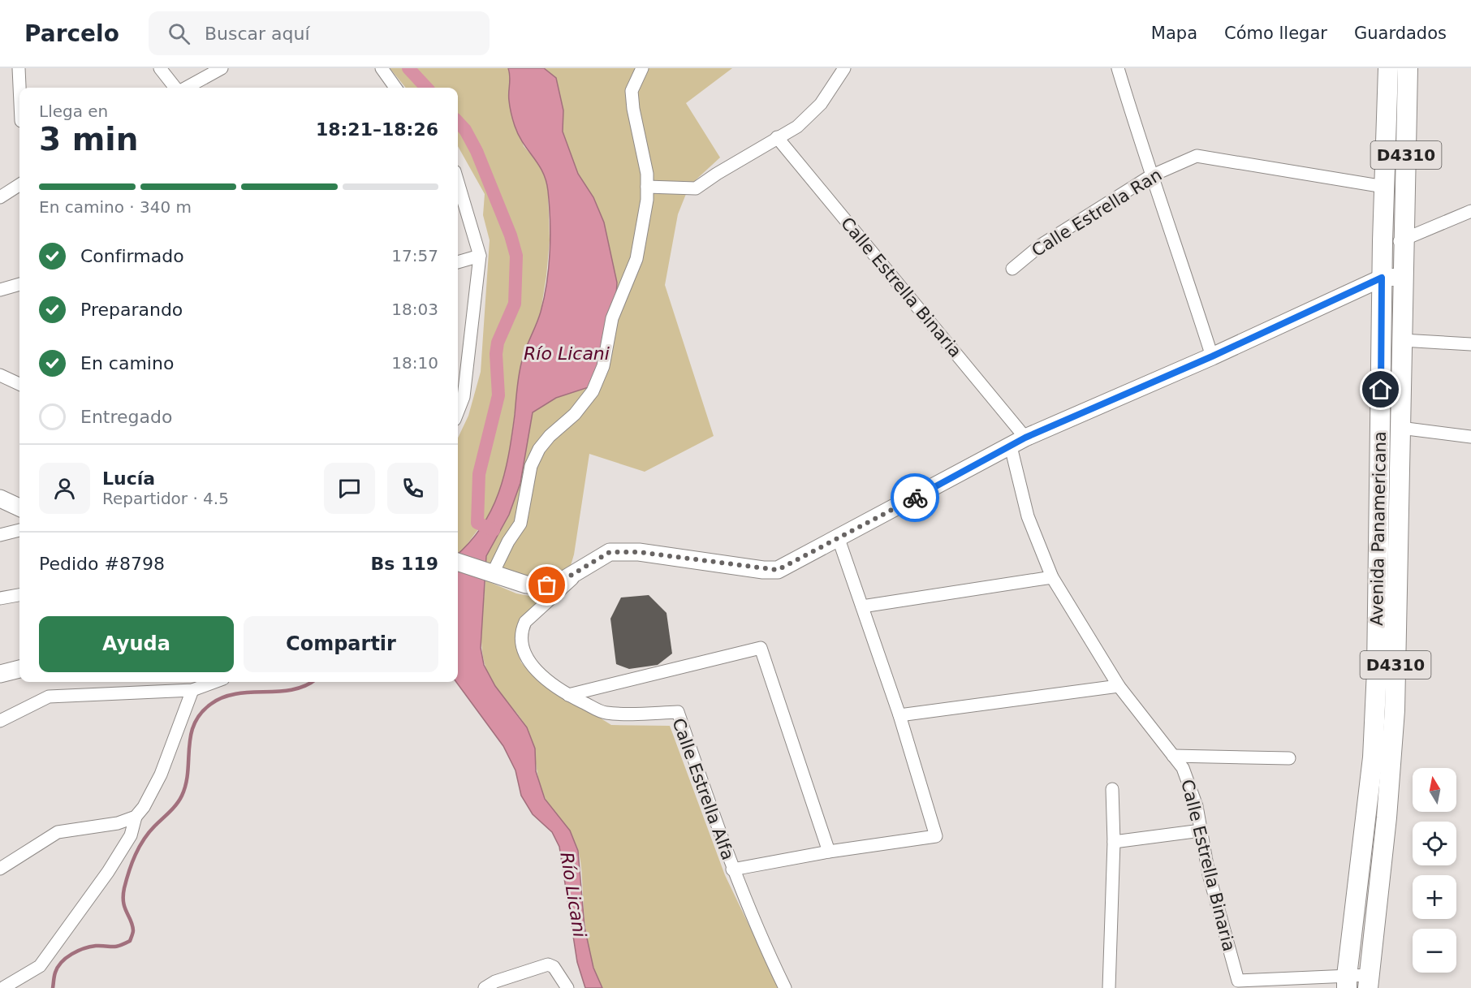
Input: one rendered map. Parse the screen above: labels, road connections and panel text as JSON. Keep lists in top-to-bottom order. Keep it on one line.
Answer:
{"streets":{"main road":["D4310","Avenida Panamericana"],"street":["Calle Estrella Ran","Calle Estrella Binaria","Calle Estrella Alfa"]},"crossings":[["Calle Estrella Ran","Avenida Panamericana"],["Calle Estrella Binaria","Avenida Panamericana"]],"water":["Río Licani"],"north":"top","page":{"header":"Parcelo","search":"Buscar aquí","nav":["Mapa","Cómo llegar","Guardados"],"heading":["3 min","Llega en","18:21–18:26"],"panel":["Lucía","Repartidor · 4.5","Pedido #8798","Bs 119"],"bar":"En camino · 340 m","list":[["Confirmado","17:57"],["Preparando","18:03"],["En camino","18:10"],"Entregado"],"buttons":["Ayuda","Compartir"],"map_buttons":["+","−"]}}
